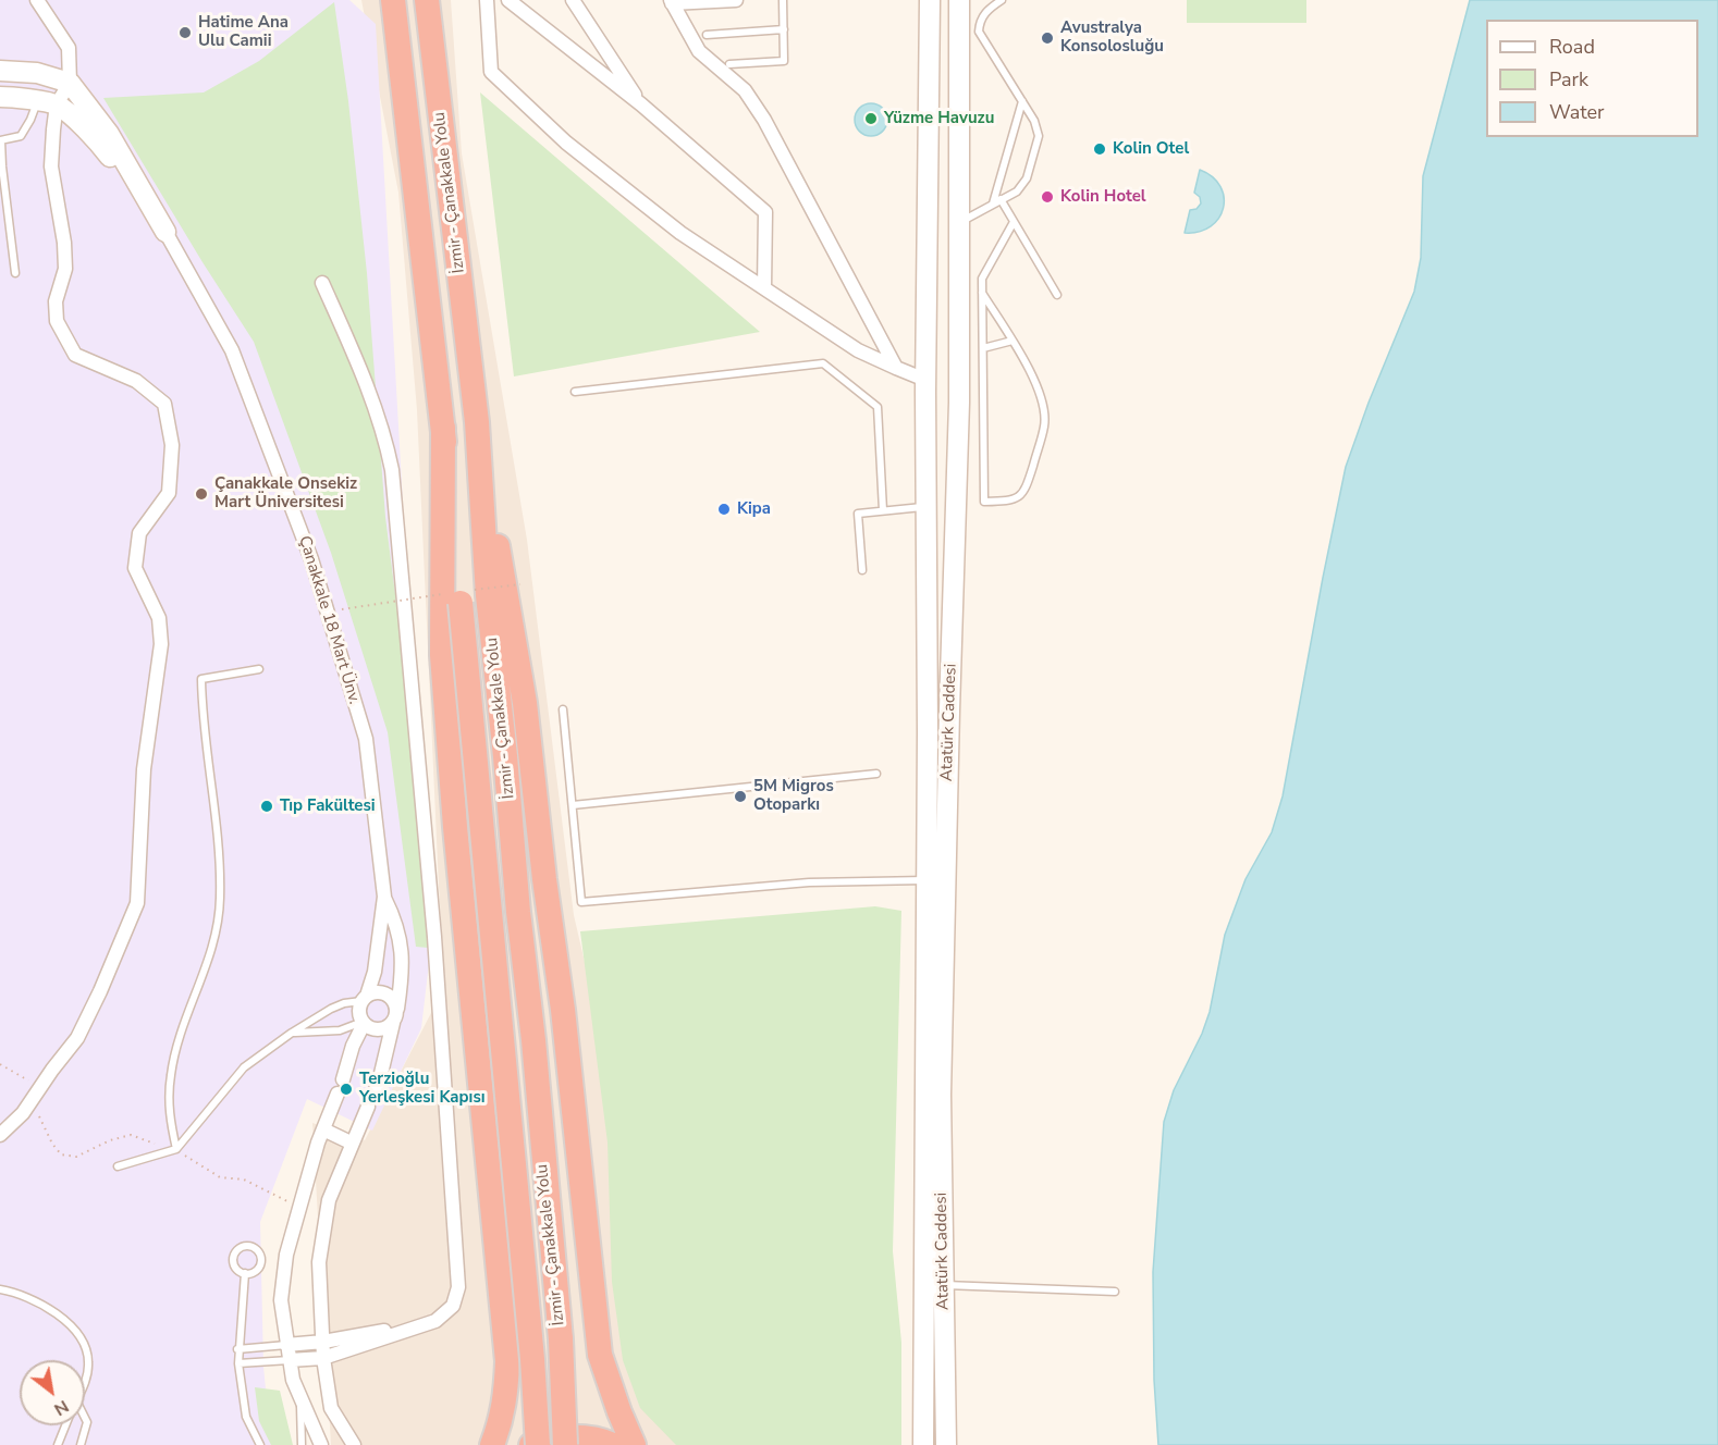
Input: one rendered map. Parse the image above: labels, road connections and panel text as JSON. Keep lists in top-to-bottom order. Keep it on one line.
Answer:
{"streets":{"highway":["İzmir - Çanakkale Yolu"],"main road":["Atatürk Caddesi"],"street":["Çanakkale 18 Mart Ünv."]},"places":["Hatime Ana Ulu Camii","Avustralya Konsolosluğu","Yüzme Havuzu","Kolin Otel","Kolin Hotel","Çanakkale Onsekiz Mart Üniversitesi","Kipa","5M Migros Otoparkı","Tıp Fakültesi","Terzioğlu Yerleşkesi Kapısı"],"legend":["Road","Park","Water"],"north":"bottom right"}
